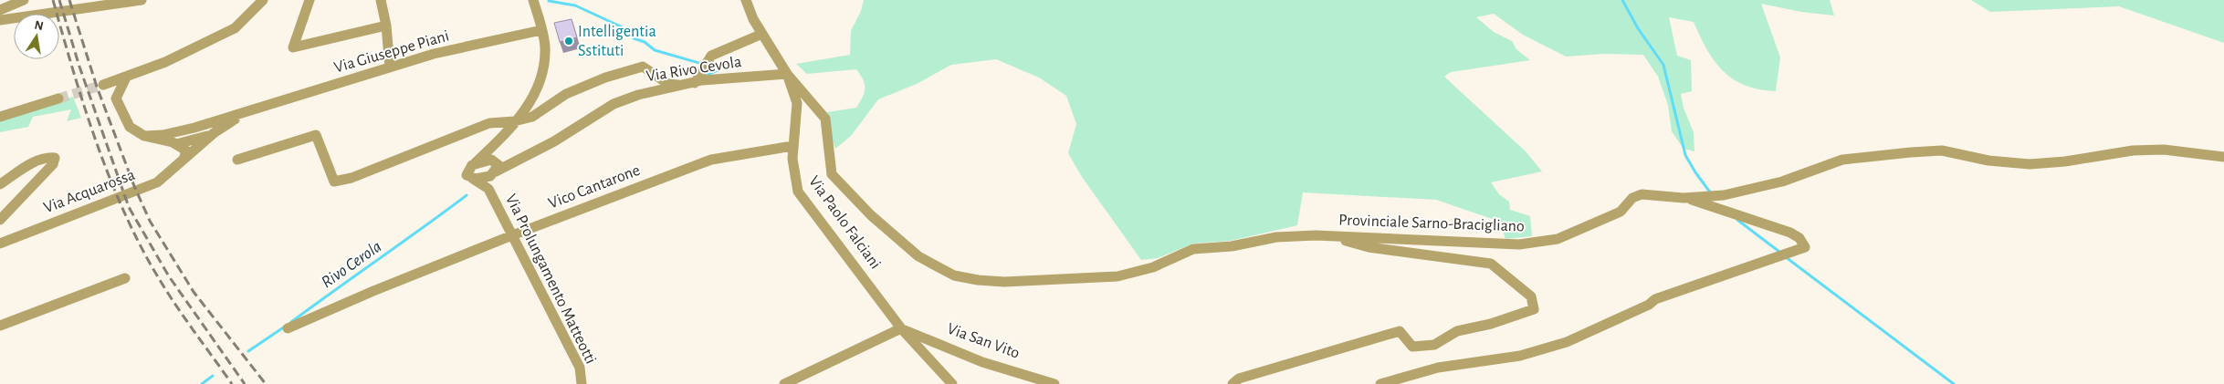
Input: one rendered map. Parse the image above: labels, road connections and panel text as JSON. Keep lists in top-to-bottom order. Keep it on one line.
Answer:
{"streets":{"street":["Via Giuseppe Piani","Via Rivo Cevola","Vico Cantarone","Via Acquarossa","Via Paolo Falciani","Provinciale Sarno-Bracigliano","Via Prolungamento Matteotti","Via San Vito"]},"crossings":[["Via Rivo Cevola","Via Paolo Falciani"],["Via Rivo Cevola","Provinciale Sarno-Bracigliano"],["Via Rivo Cevola","Via Prolungamento Matteotti"],["Vico Cantarone","Via Paolo Falciani"],["Vico Cantarone","Via Prolungamento Matteotti"],["Via Paolo Falciani","Provinciale Sarno-Bracigliano"],["Via Paolo Falciani","Via San Vito"]],"water":["Rivo Cerola"],"places":["Intelligentia Sstituti"],"north":"top"}
